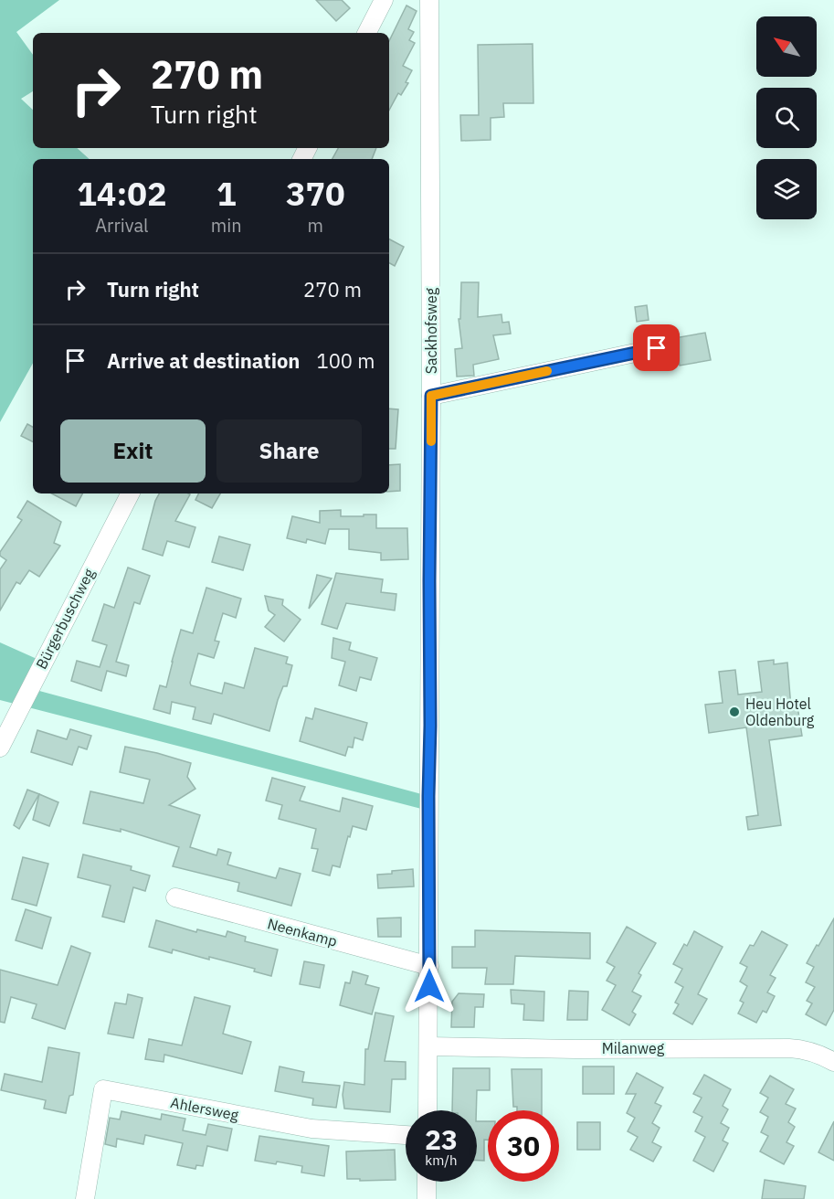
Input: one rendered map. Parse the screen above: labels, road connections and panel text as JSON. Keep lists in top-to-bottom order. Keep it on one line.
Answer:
{"streets":{"street":["Sackhofsweg","Bürgerbuschweg","Neenkamp","Milanweg","Ahlersweg"]},"crossings":[["Sackhofsweg","Neenkamp"],["Sackhofsweg","Milanweg"]],"places":["Heu Hotel Oldenburg"],"north":"top left","page":{"turn":["270 m","Turn right"],"eta":["14:02","Arrival","1","min","370","m"],"list":[{"name":"Turn right","value":"270 m"},{"name":"Arrive at destination","value":"100 m"}],"buttons":["Exit","Share"],"speed":"23 km/h","limit":"30"}}
